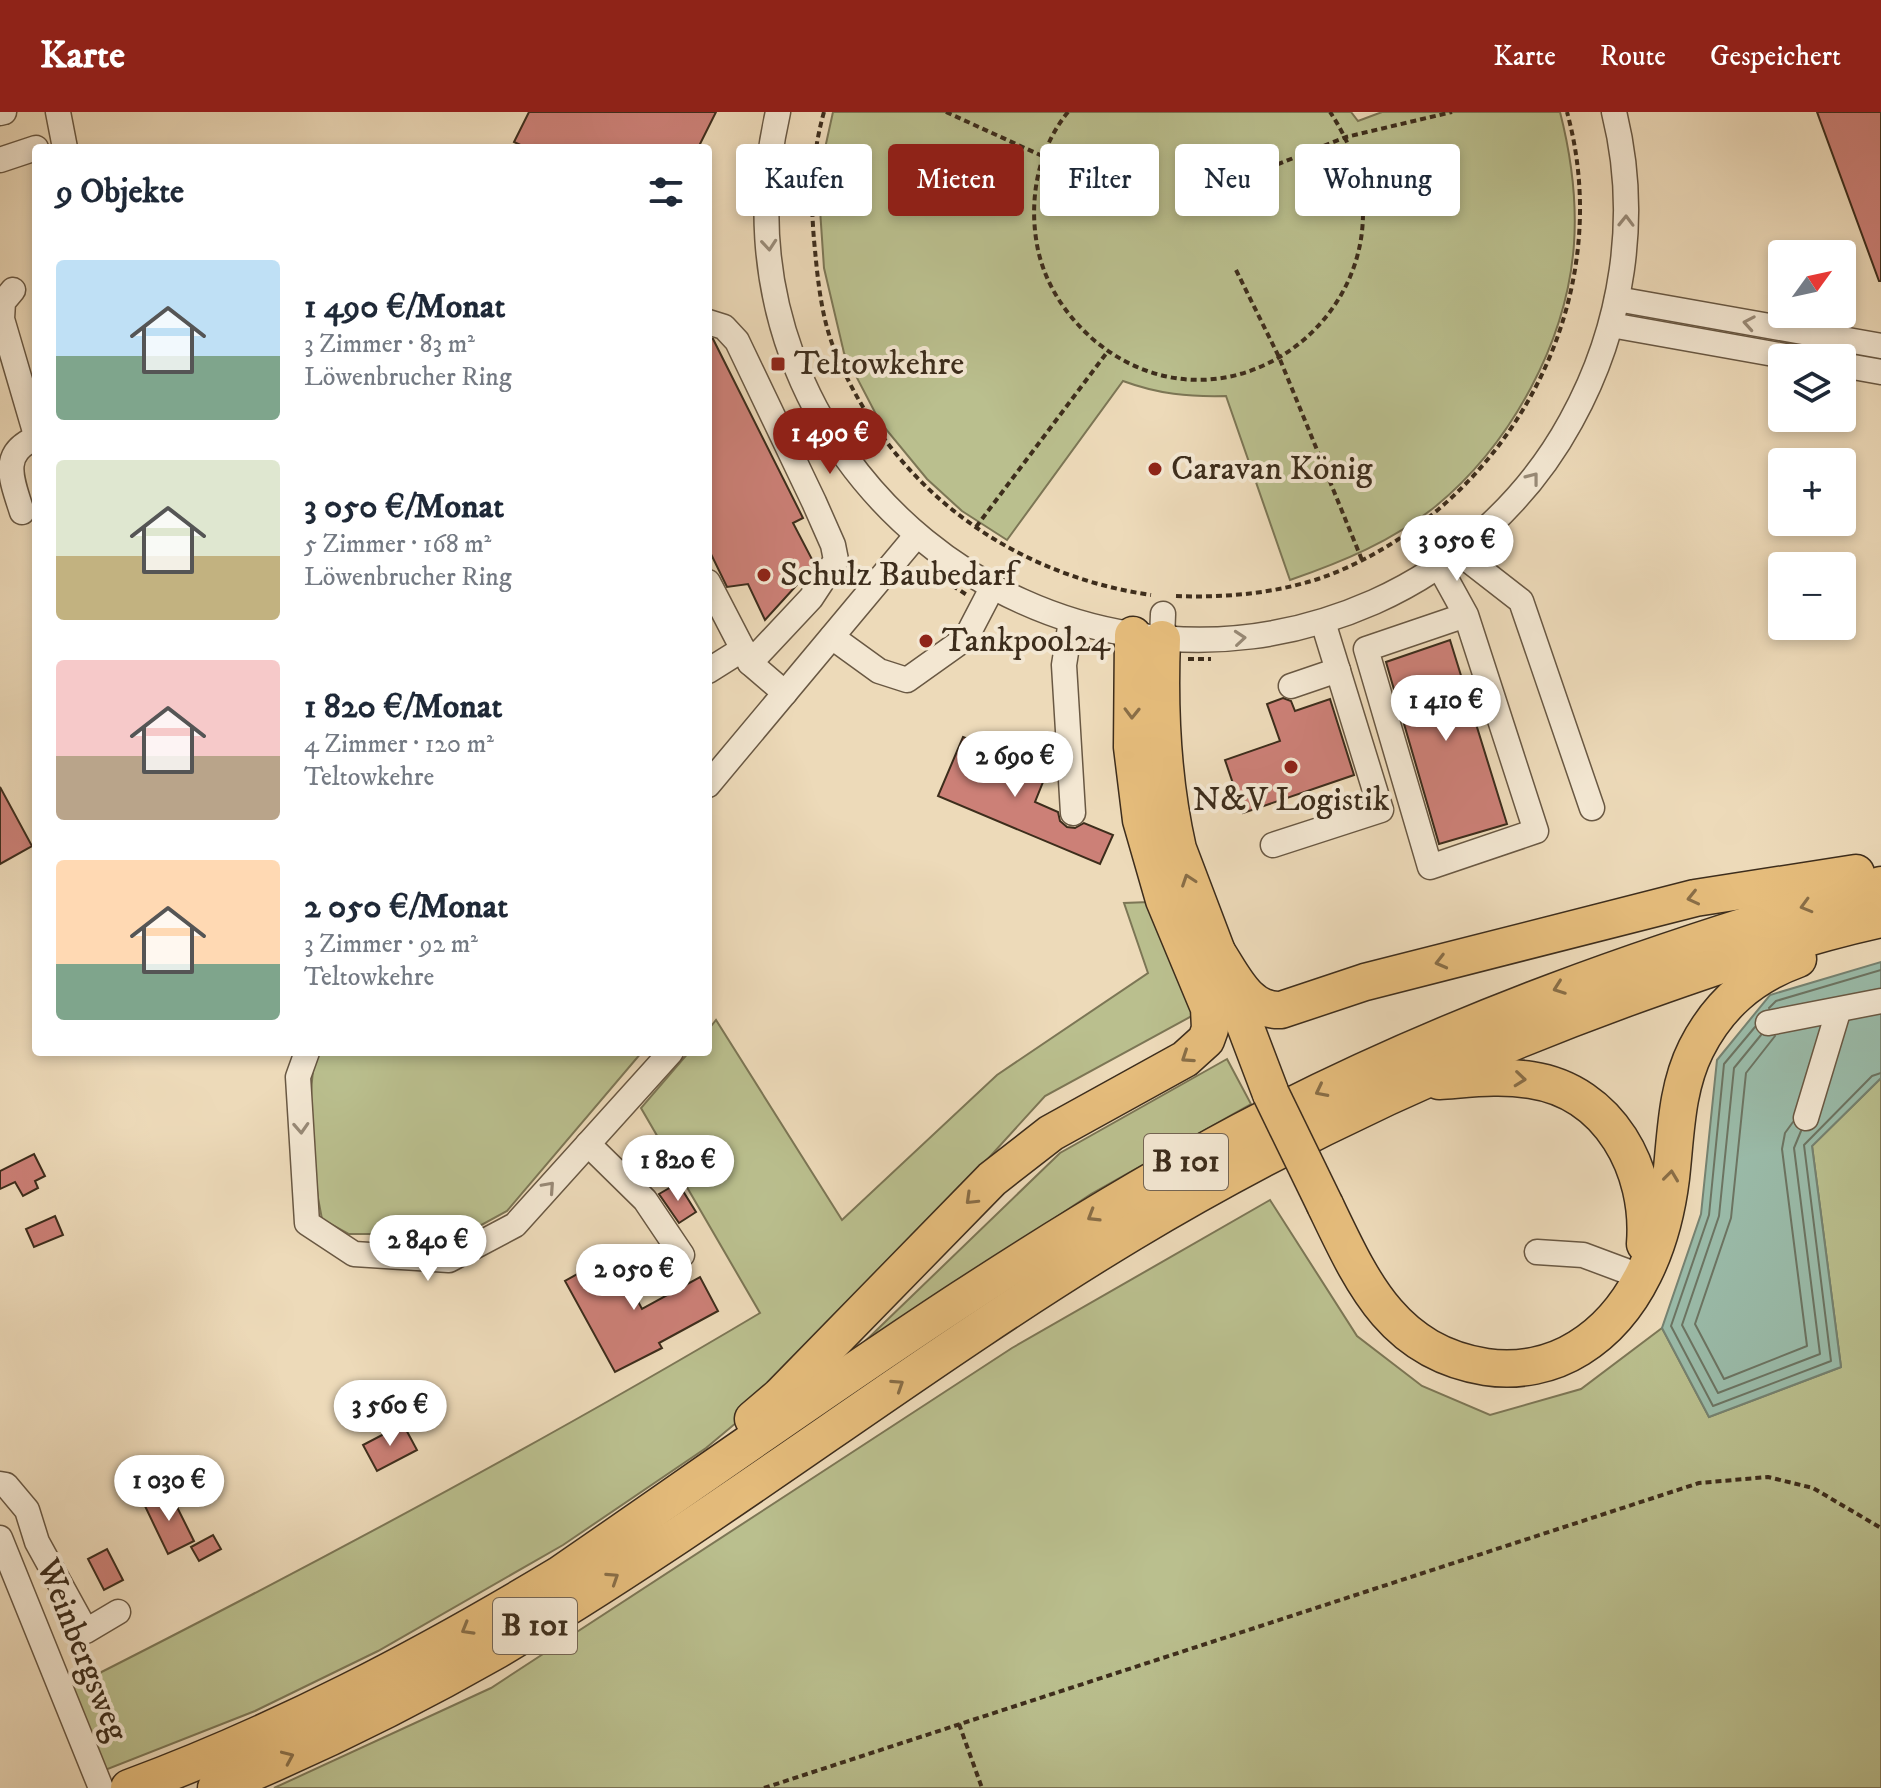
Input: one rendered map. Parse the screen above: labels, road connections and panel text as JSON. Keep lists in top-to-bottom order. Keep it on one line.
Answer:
{"streets":{"highway":["B 101"],"street":["Weinbergsweg"]},"places":{"transit":["Teltowkehre"],"other":["Caravan König","Schulz Baubedarf","Tankpool24","N&V Logistik"]},"north":"top right","page":{"header":"Karte","nav":["Karte","Route","Gespeichert"],"chip":["Kaufen","Mieten","Filter","Neu","Wohnung"],"heading":"9 Objekte","map_buttons":["+","−"],"list":[{"name":"1 490 €/Monat","note":"3 Zimmer · 83 m² · Löwenbrucher Ring"},{"name":"3 050 €/Monat","note":"5 Zimmer · 168 m² · Löwenbrucher Ring"},{"name":"1 820 €/Monat","note":"4 Zimmer · 120 m² · Teltowkehre"},{"name":"2 050 €/Monat","note":"3 Zimmer · 92 m² · Teltowkehre"}],"price":["1 490 €","3 050 €","1 410 €","2 690 €","1 820 €","2 840 €","2 050 €","3 560 €","1 030 €"]}}
